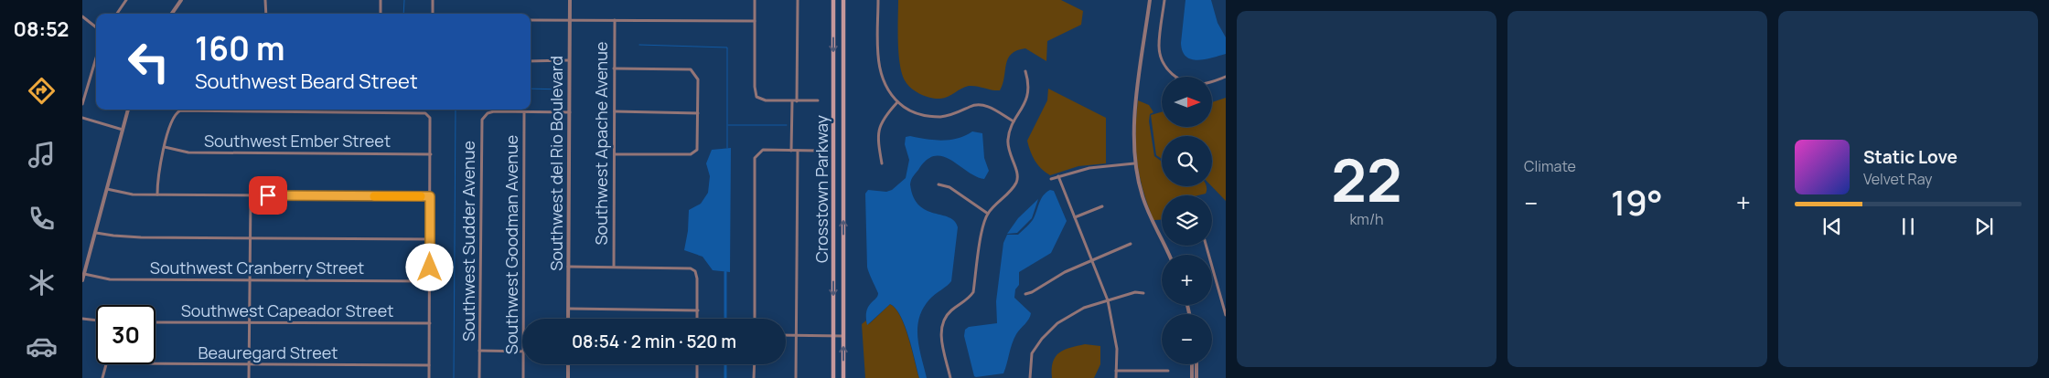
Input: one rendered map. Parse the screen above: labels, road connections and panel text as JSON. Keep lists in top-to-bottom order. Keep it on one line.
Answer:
{"streets":{"main road":["Crosstown Parkway"],"street":["Southwest Ember Street","Southwest Apache Avenue","Southwest del Rio Boulevard","Southwest Sudder Avenue","Southwest Goodman Avenue","Southwest Cranberry Street","Southwest Capeador Street","Beauregard Street"]},"crossings":[["Southwest Sudder Avenue","Southwest Goodman Avenue"]],"north":"right","page":{"tabs":"08:52","tile":[["22","km/h"],"Climate"],"turn":["160 m","Southwest Beard Street"],"map_buttons":["+","−"],"song":["Static Love","Velvet Ray"],"heat":["−","19°","+"],"limit":"30","trip":"08:54 · 2 min · 520 m"}}
